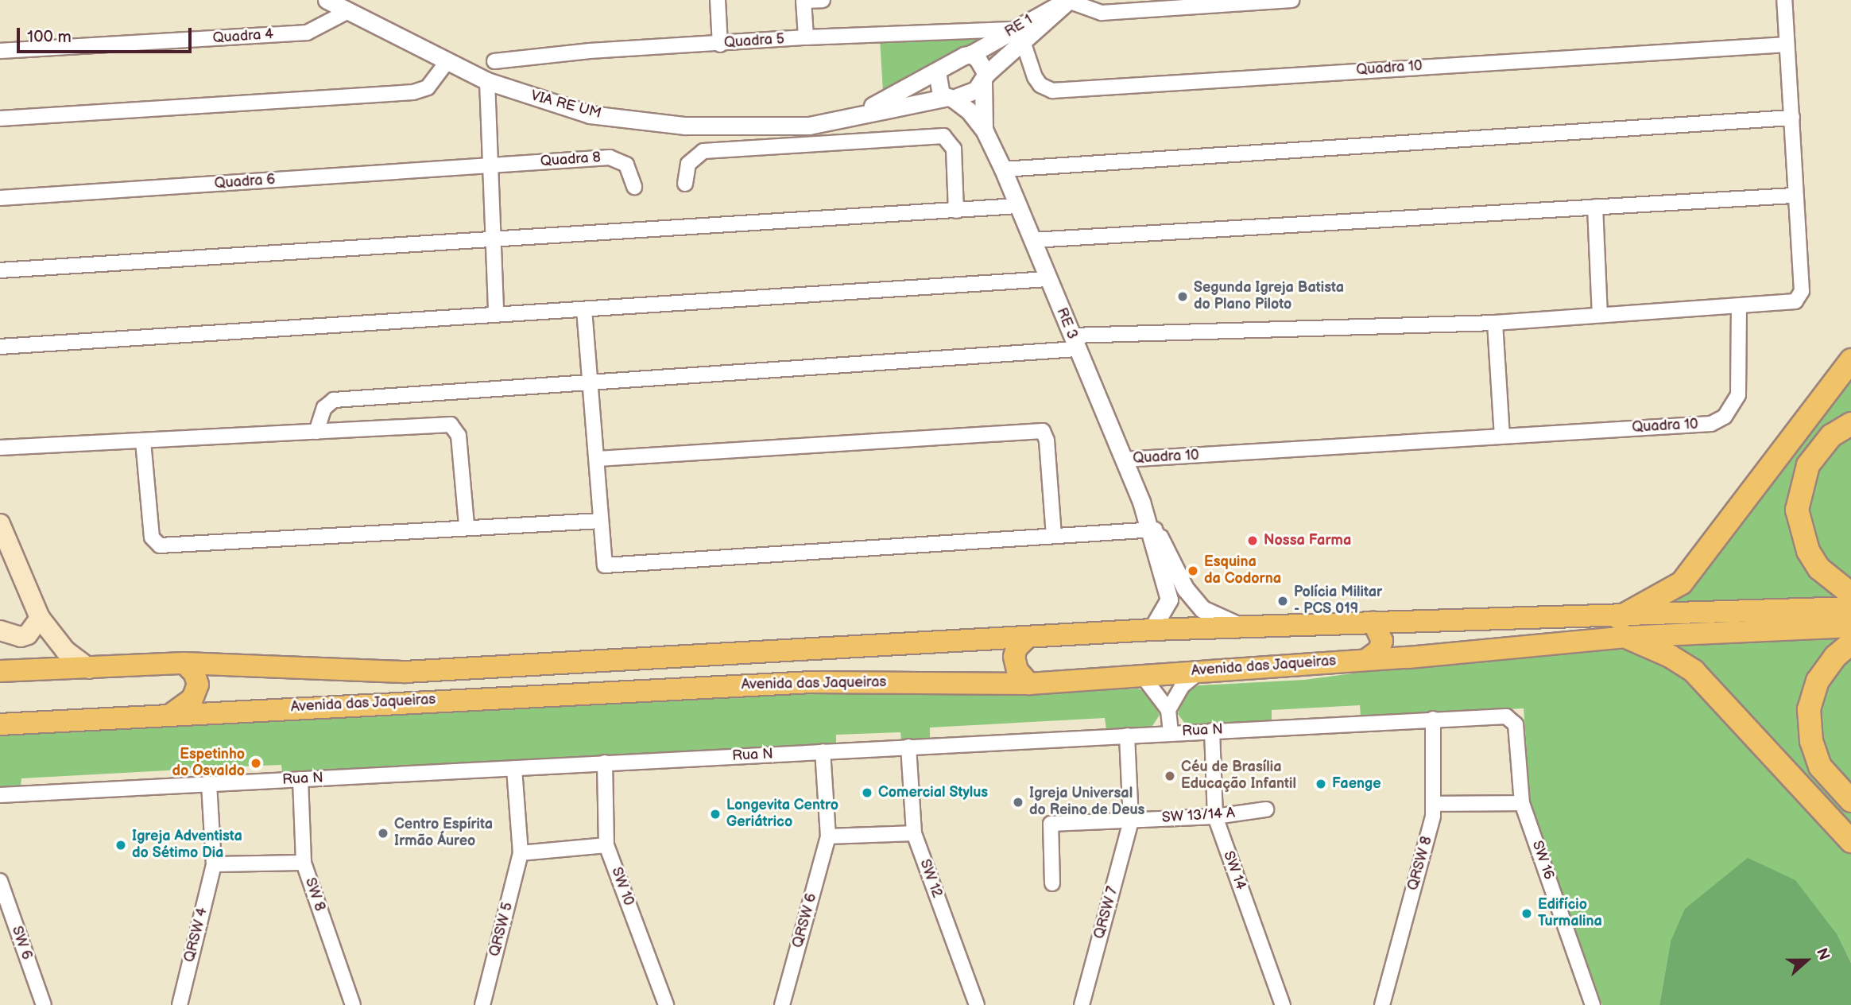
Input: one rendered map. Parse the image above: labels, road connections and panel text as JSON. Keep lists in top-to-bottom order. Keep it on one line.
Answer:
{"streets":{"main road":["Avenida das Jaqueiras"],"street":["RE 1","Quadra 4","Quadra 5","Quadra 10","VIA RE UM","Quadra 8","Quadra 6","RE 3","Rua N","SW 13/14 A","SW 16","QRSW 8","SW 14","SW 12","SW 10","SW 8","QRSW 7","QRSW 6","QRSW 5","QRSW 4","SW 6"]},"crossings":[["RE 1","Quadra 5"],["RE 1","Quadra 10"],["RE 1","VIA RE UM"],["RE 1","RE 3"],["Quadra 4","VIA RE UM"],["Quadra 5","Quadra 10"],["Quadra 10","RE 3"],["VIA RE UM","RE 3"],["Quadra 8","Quadra 6"],["RE 3","Avenida das Jaqueiras"],["Rua N","SW 16"],["Rua N","QRSW 8"],["Rua N","SW 14"],["Rua N","SW 12"],["Rua N","SW 10"],["Rua N","SW 8"],["Rua N","QRSW 7"],["Rua N","QRSW 6"],["Rua N","QRSW 5"],["Rua N","QRSW 4"],["SW 13/14 A","SW 14"],["SW 13/14 A","QRSW 7"]],"places":["Segunda Igreja Batista do Plano Piloto","Nossa Farma","Esquina da Codorna","Polícia Militar - PCS 019","Espetinho do Osvaldo","Céu de Brasília Educação Infantil","Faenge","Comercial Stylus","Igreja Universal do Reino de Deus","Longevita Centro Geriátrico","Centro Espírita Irmão Áureo","Igreja Adventista do Sétimo Dia","Edifício Turmalina"],"scale_bar":"100 m","north":"right"}
